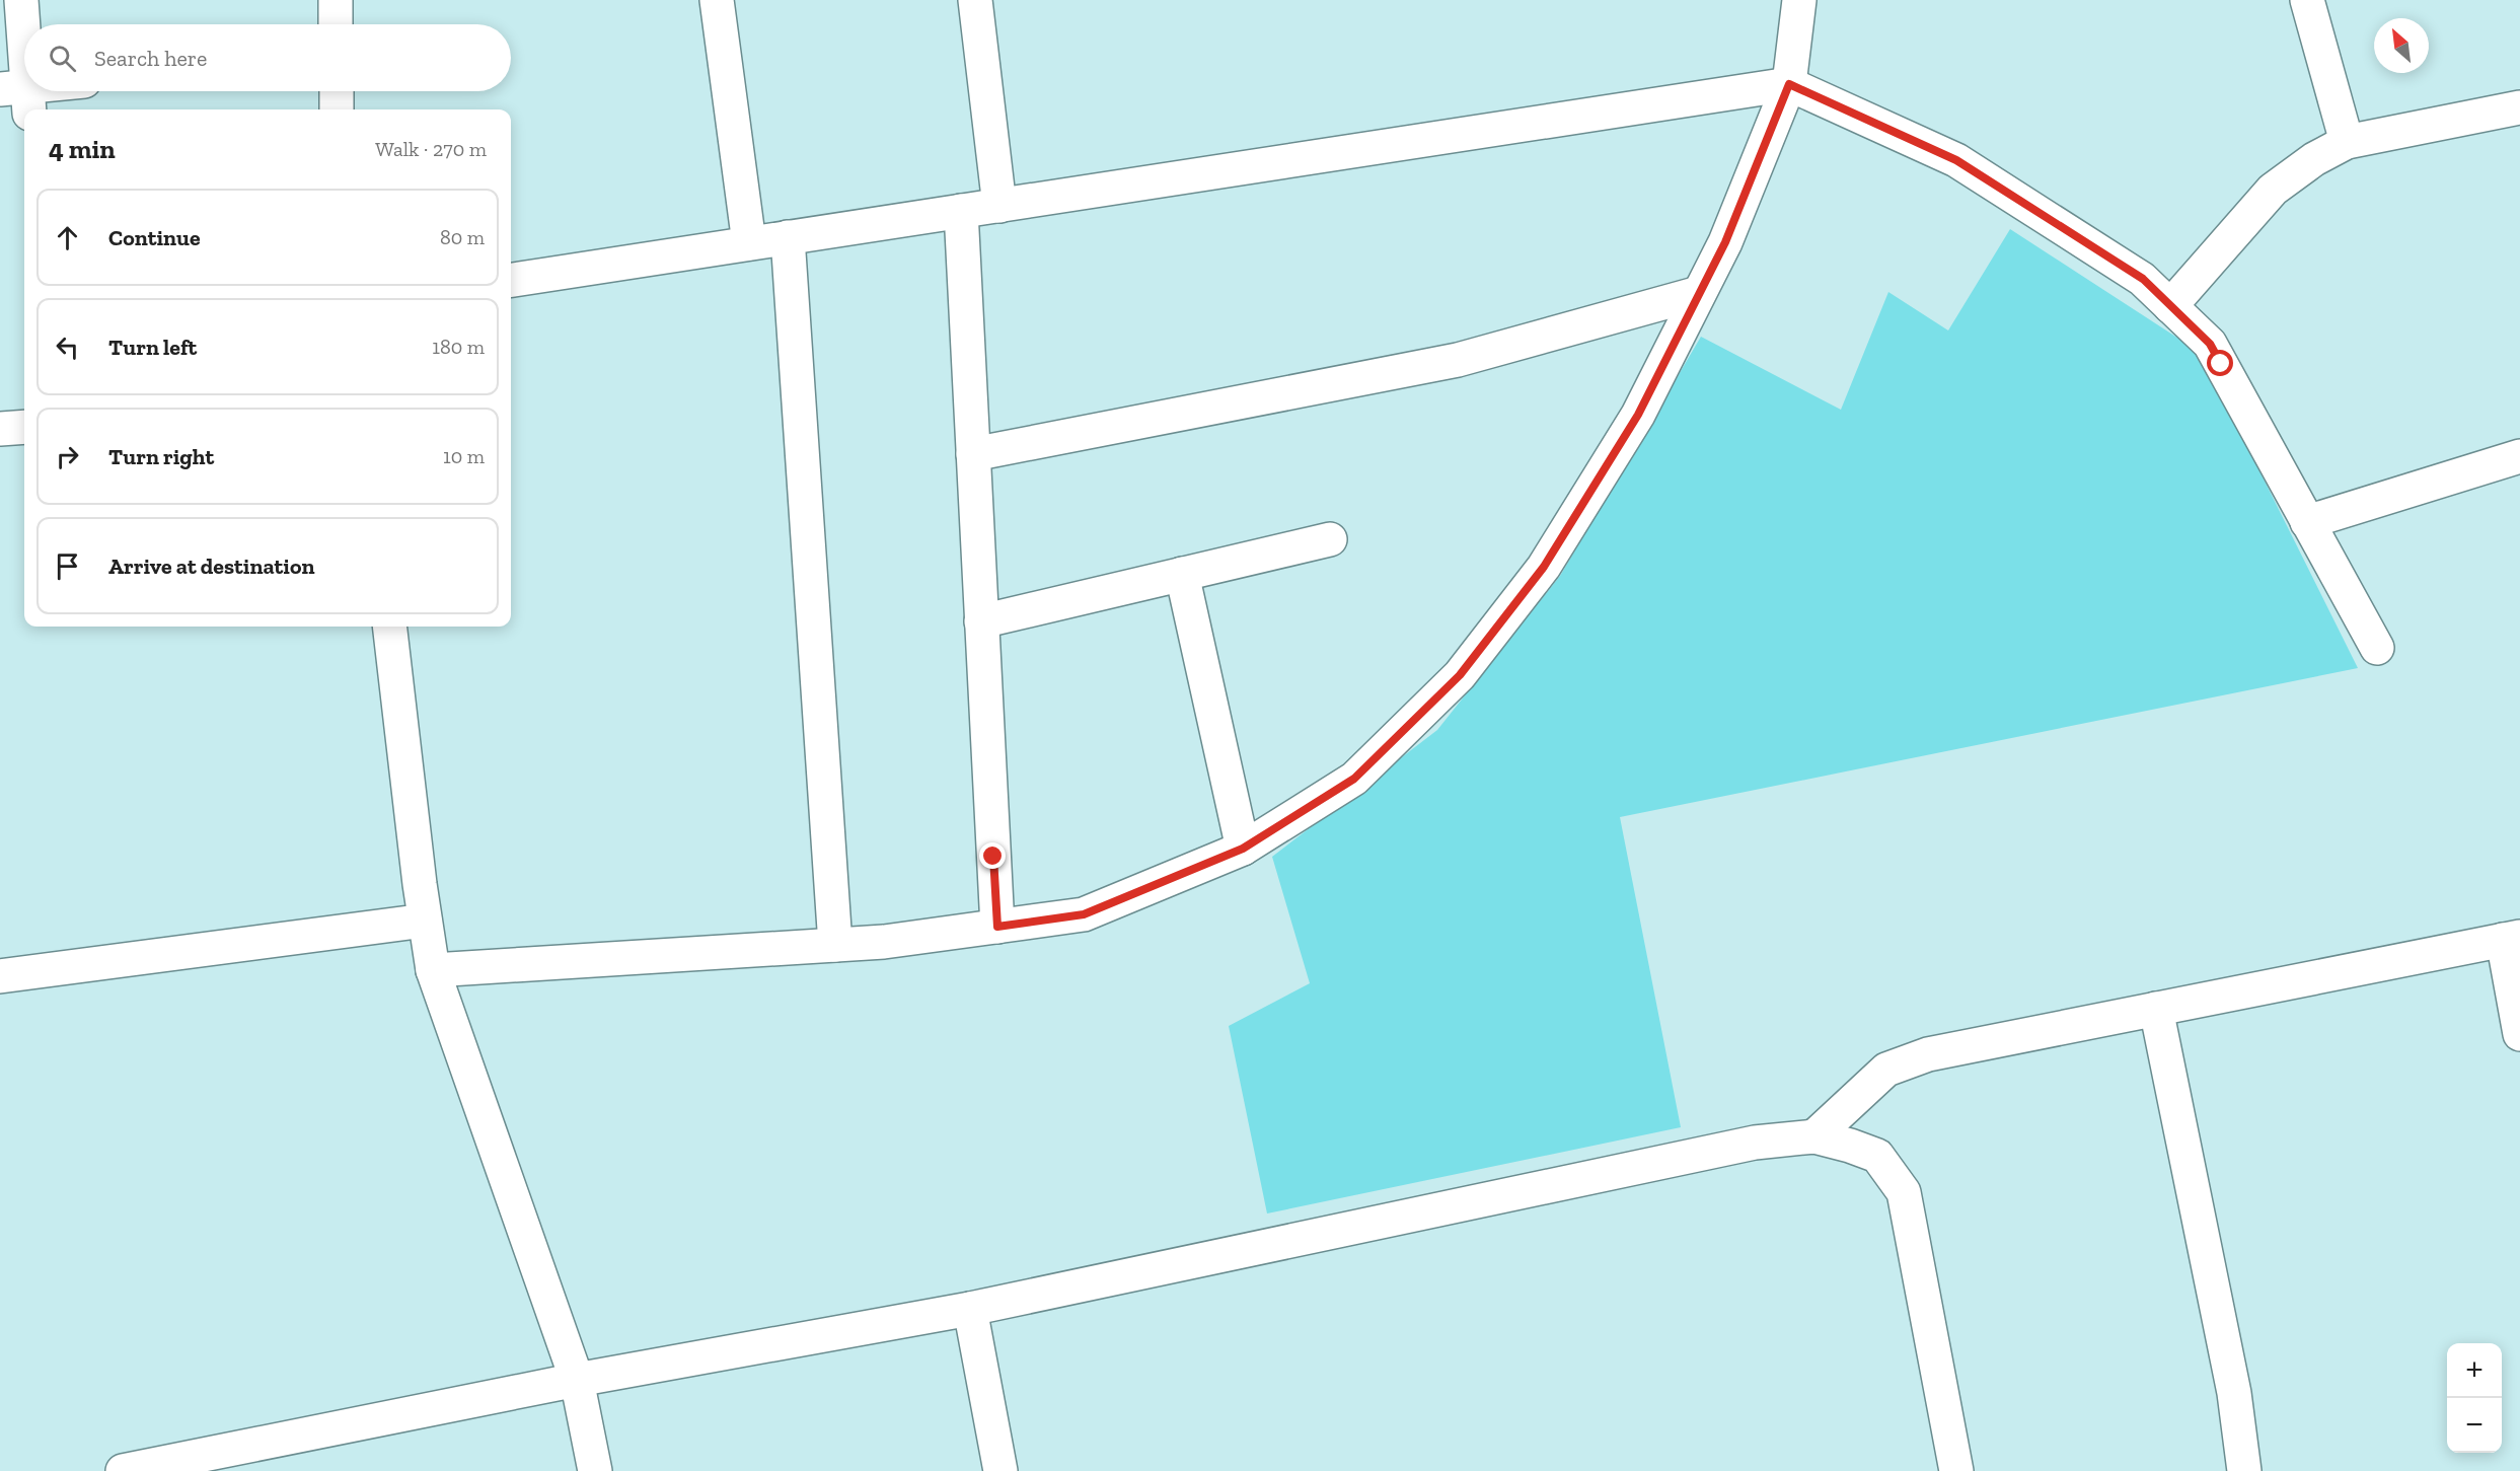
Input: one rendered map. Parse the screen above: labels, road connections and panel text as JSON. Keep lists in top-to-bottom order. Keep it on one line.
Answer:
{"north":"top left","page":{"search":"Search here","heading":["4 min","Walk · 270 m"],"list":[["Continue","80 m"],["Turn left","180 m"],["Turn right","10 m"],"Arrive at destination"],"map_buttons":["+","−"]}}
